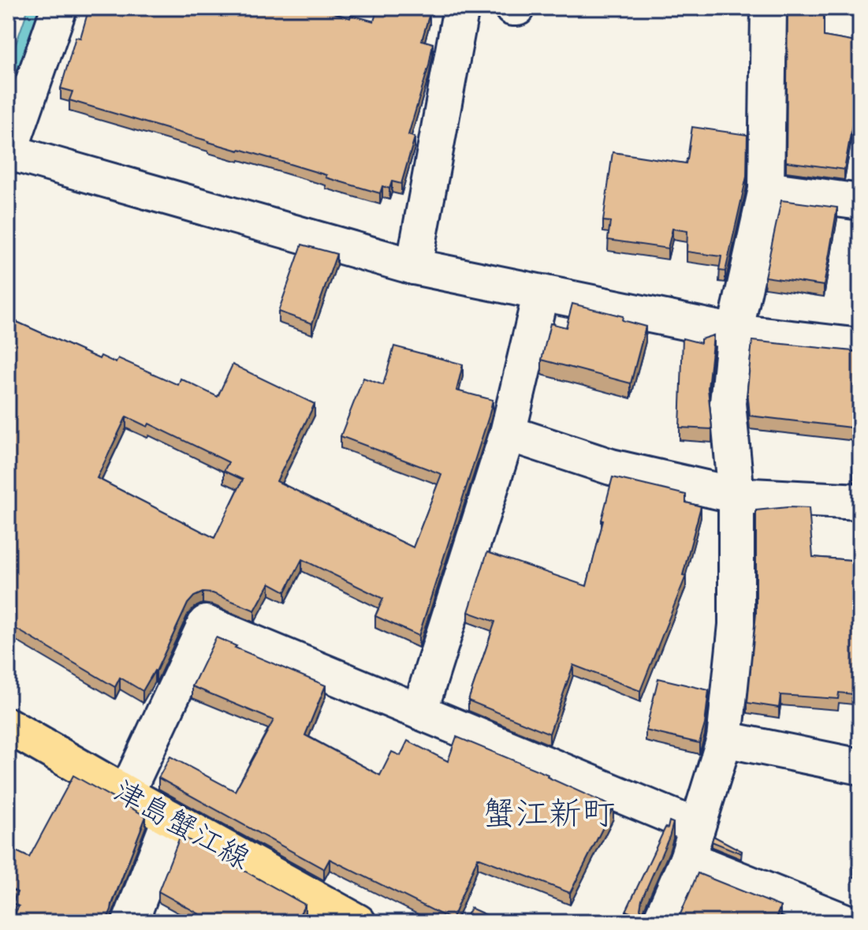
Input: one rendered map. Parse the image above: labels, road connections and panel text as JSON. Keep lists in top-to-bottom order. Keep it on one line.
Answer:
{"streets":{"main road":["津島蟹江線"]},"districts":["蟹江新町"]}
